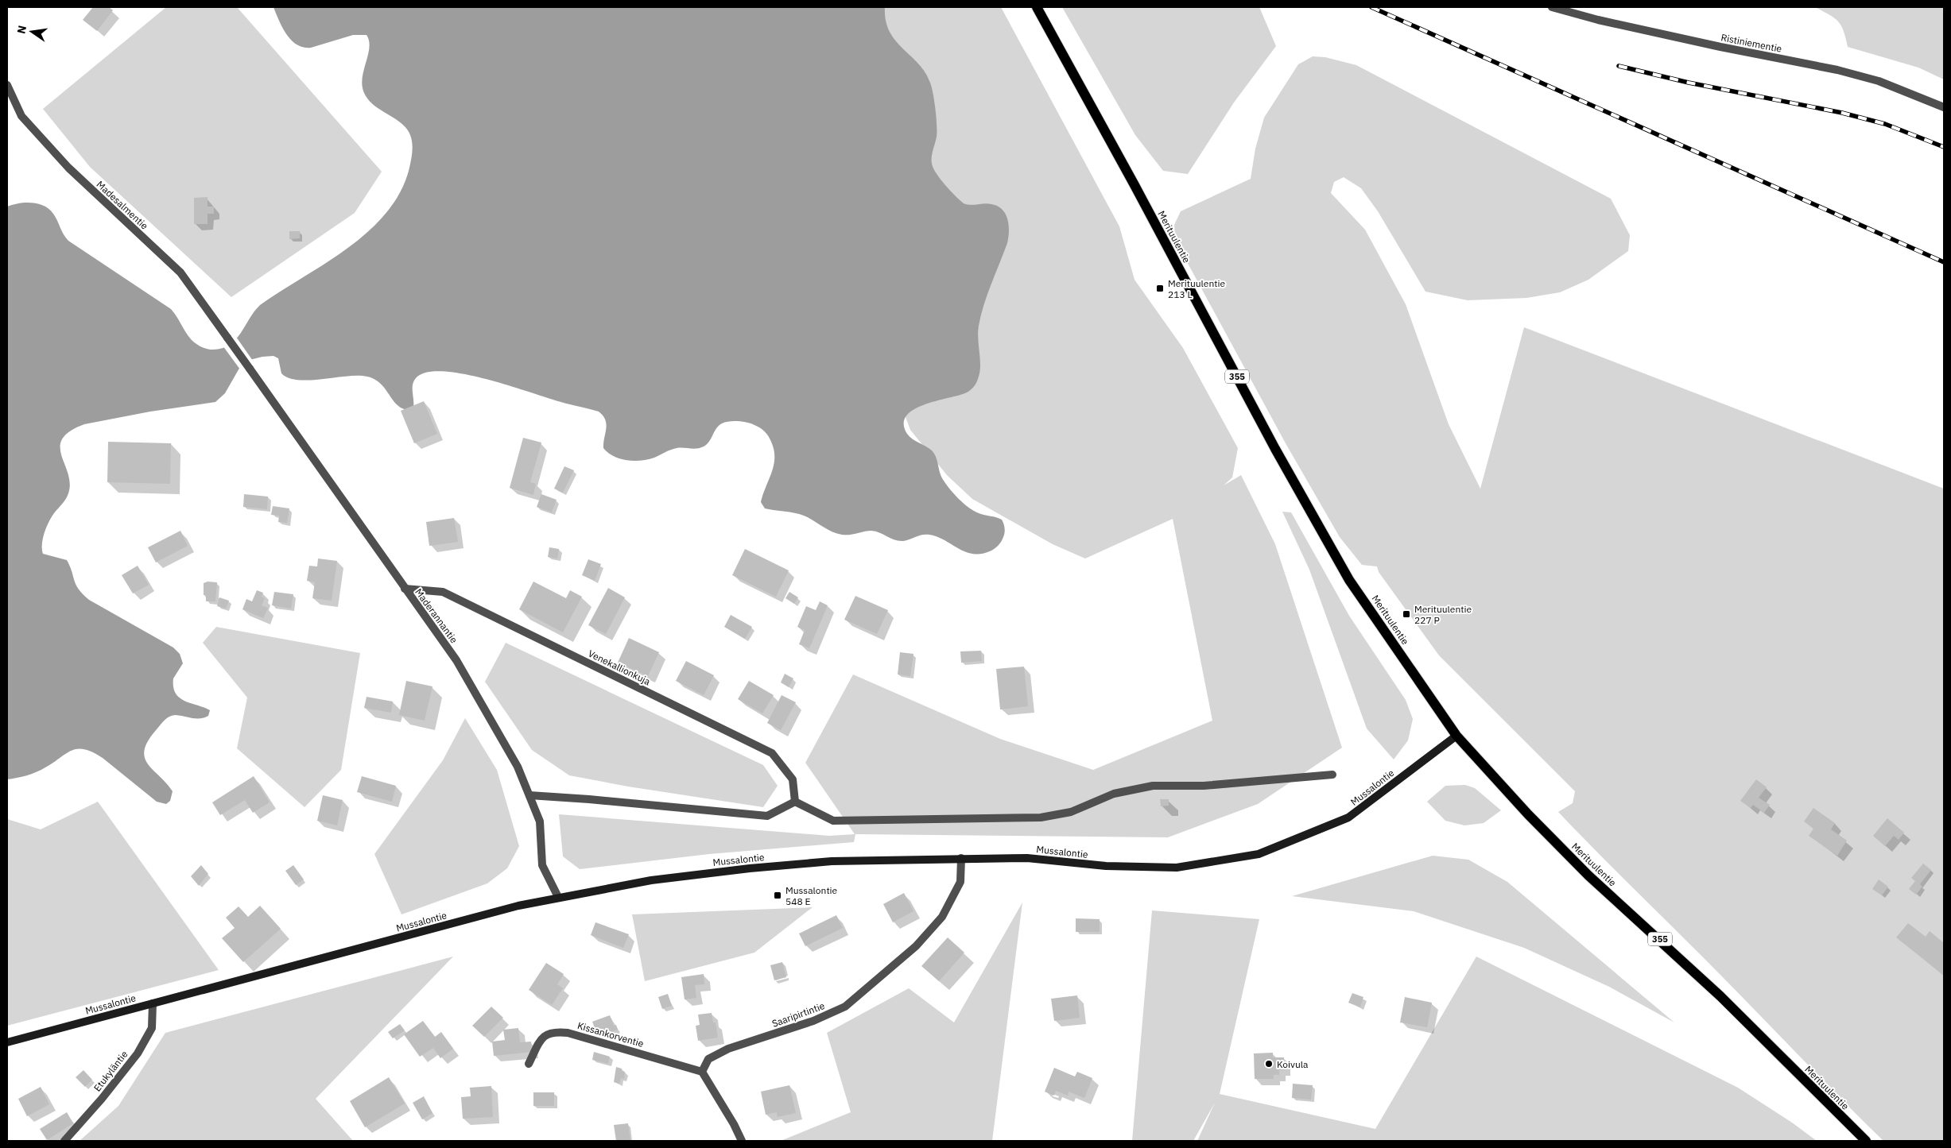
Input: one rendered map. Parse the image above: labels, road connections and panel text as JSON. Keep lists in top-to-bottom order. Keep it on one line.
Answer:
{"streets":{"main road":["Merituulentie","355","Mussalontie"],"street":["Ristiniementie","Madesalmentie","Maderannantie","Venekallionkuja","Saaripirtintie","Kissankorventie","Etukyläntie"]},"crossings":[["Madesalmentie","Maderannantie"],["Merituulentie","Mussalontie"],["Maderannantie","Venekallionkuja"],["Maderannantie","Mussalontie"],["Mussalontie","Saaripirtintie"],["Mussalontie","Etukyläntie"],["Saaripirtintie","Kissankorventie"]],"places":{"transit":["Merituulentie 213 L","Merituulentie 227 P","Mussalontie 548 E"],"other":["Koivula"]},"north":"left"}
